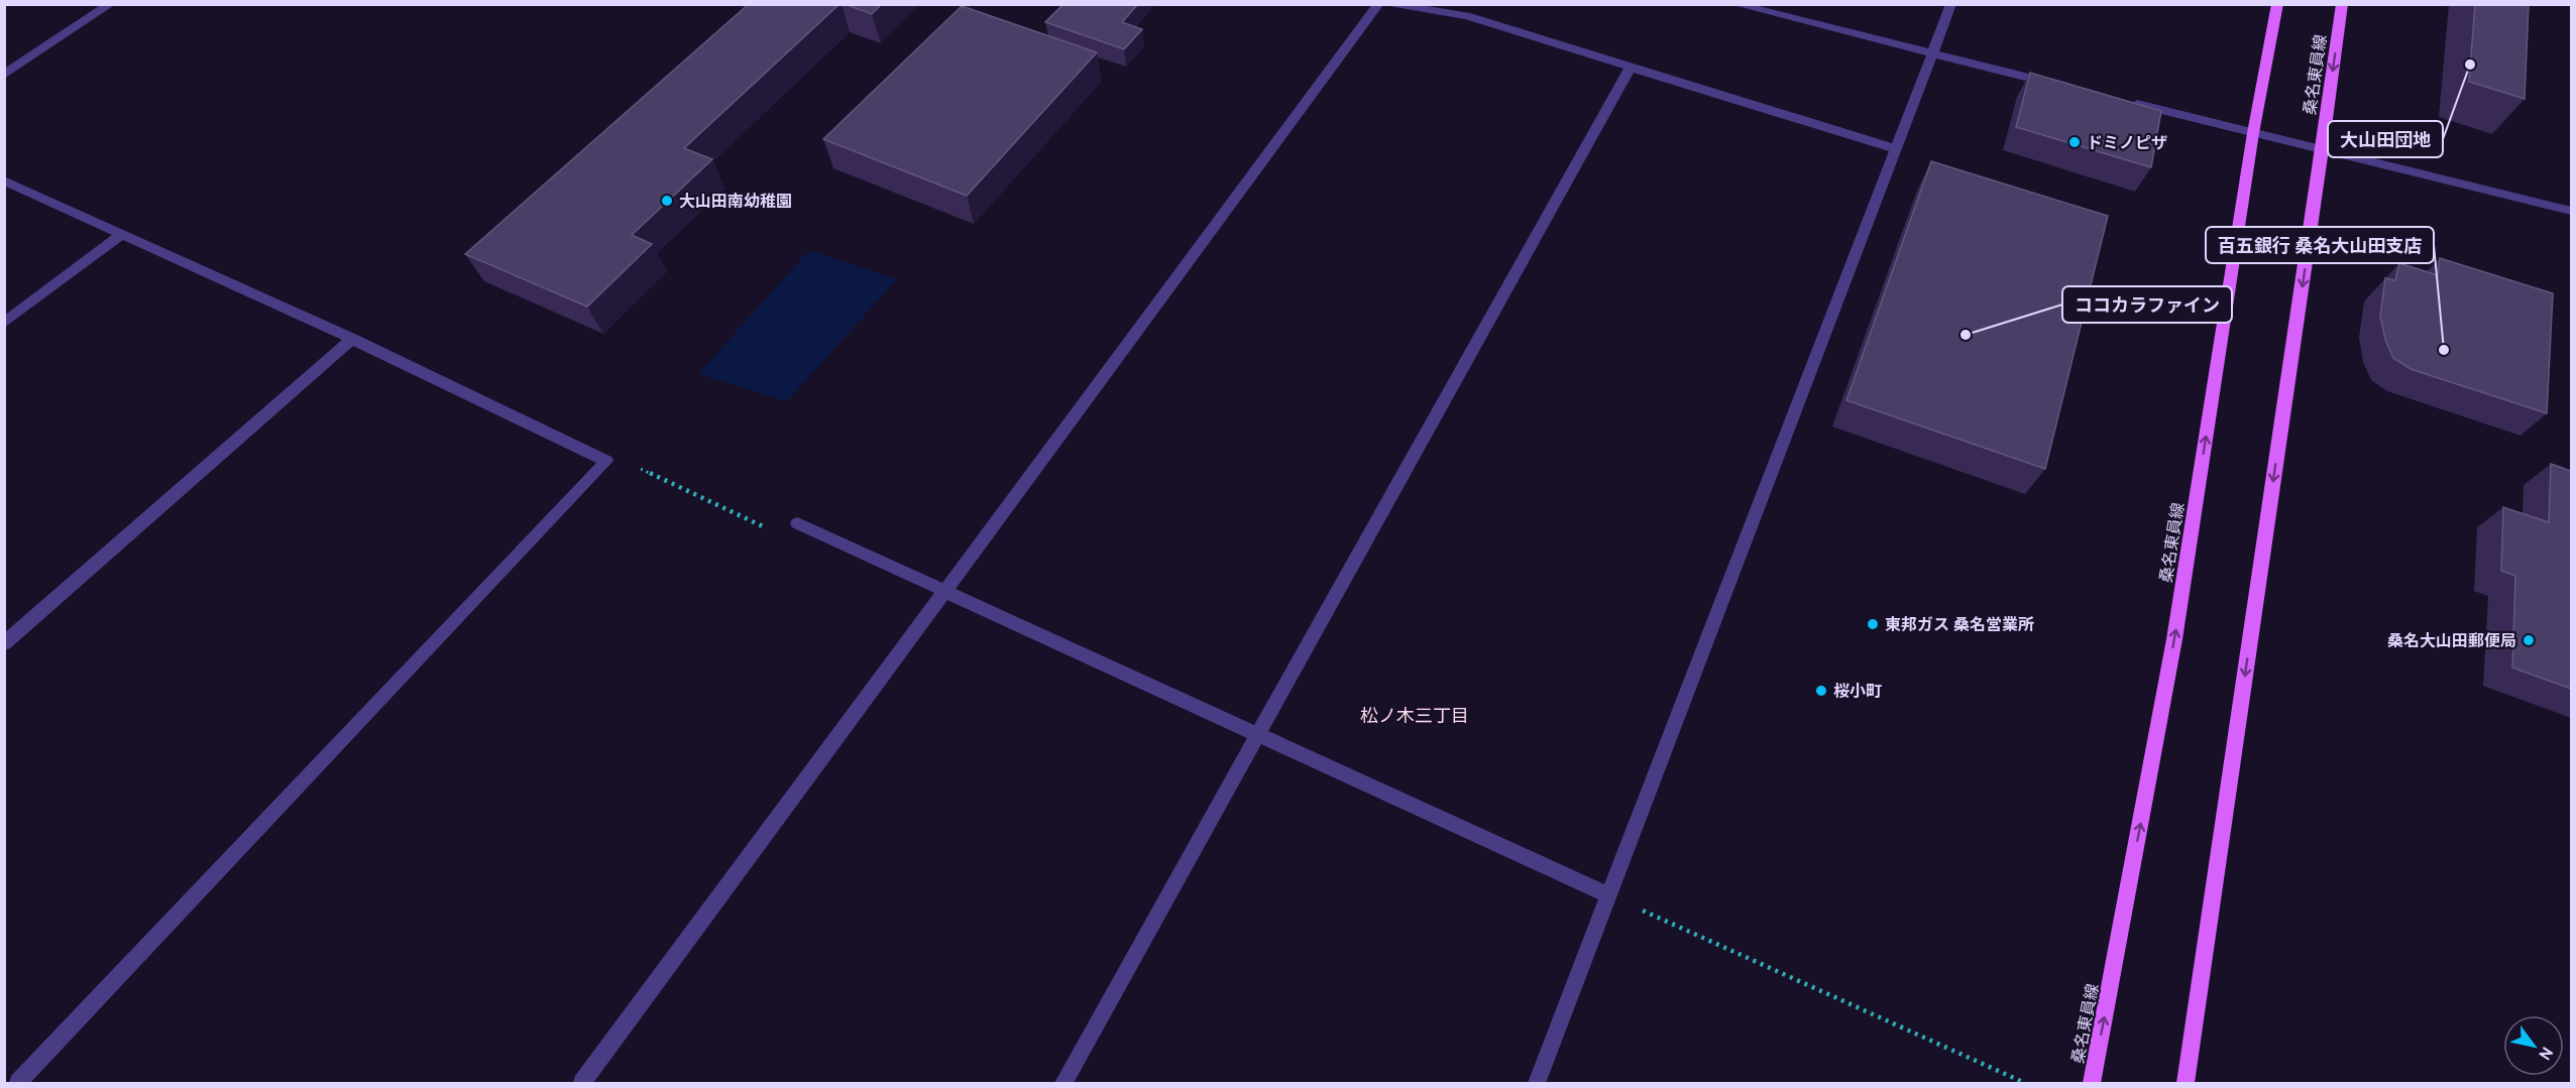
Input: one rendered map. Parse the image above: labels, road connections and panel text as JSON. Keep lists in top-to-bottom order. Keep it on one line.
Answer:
{"streets":{"main road":["桑名東員線"]},"districts":["松ノ木三丁目"],"places":["大山田団地","ドミノピザ","大山田南幼稚園","ココカラファイン","百五銀行 桑名大山田支店","東邦ガス 桑名営業所","桑名大山田郵便局","桜小町"],"north":"bottom right"}
